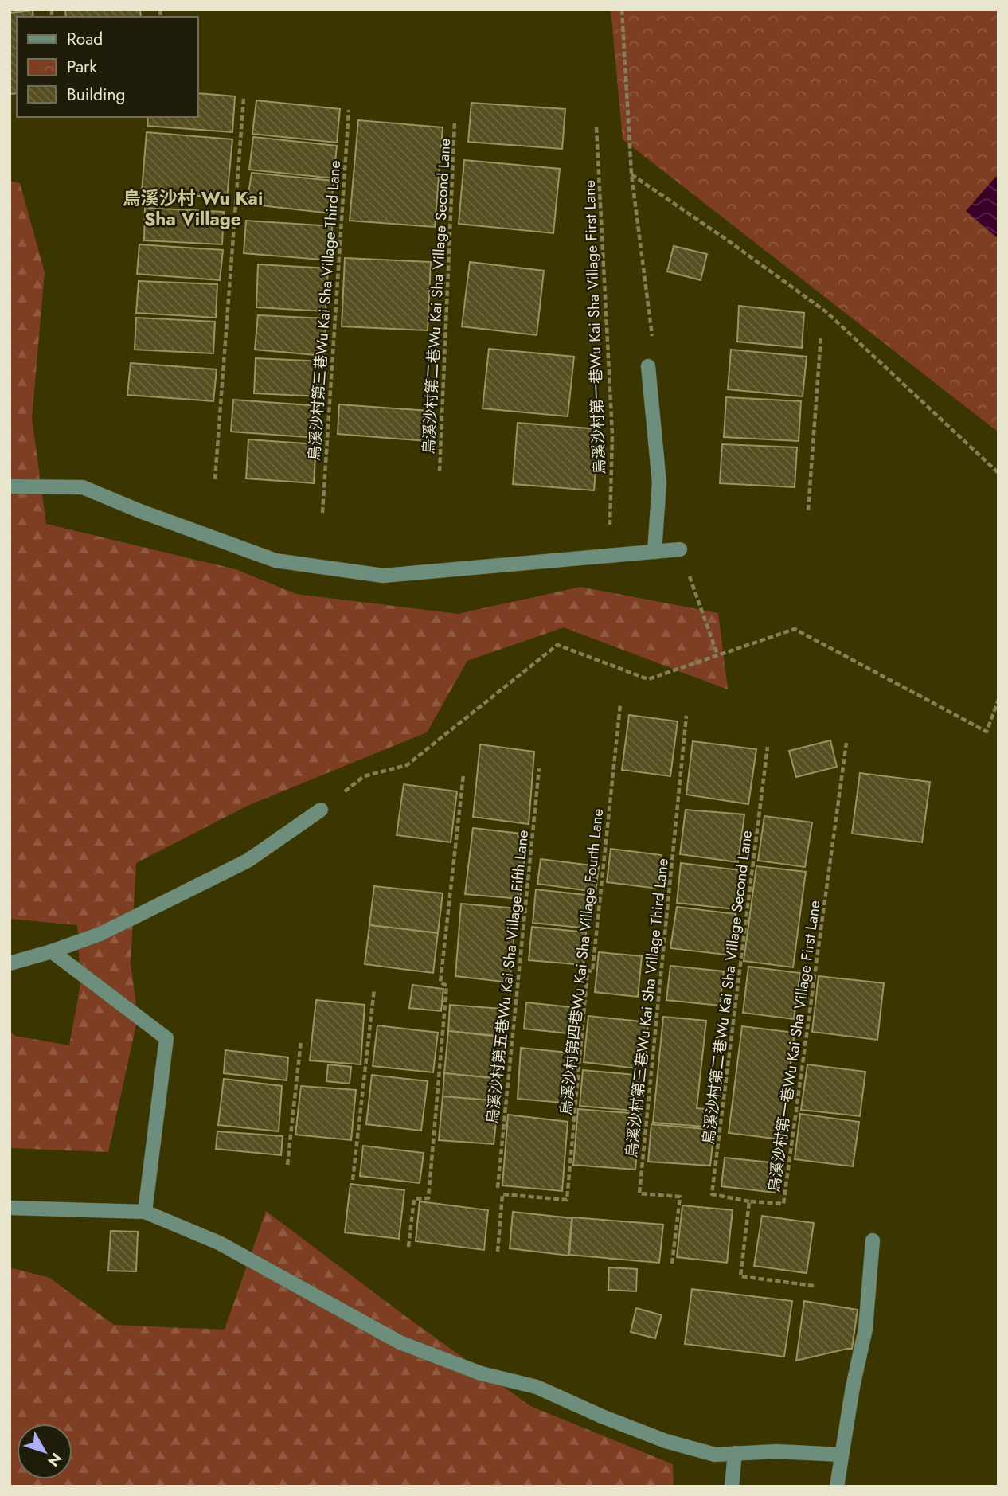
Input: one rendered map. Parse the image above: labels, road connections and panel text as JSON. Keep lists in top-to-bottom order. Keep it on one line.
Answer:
{"streets":{"path":["烏溪沙村第二巷Wu Kai Sha Village Second Lane","烏溪沙村第三巷Wu Kai Sha Village Third Lane","烏溪沙村第一巷Wu Kai Sha Village First Lane","烏溪沙村第四巷Wu Kai Sha Village Fourth Lane","烏溪沙村第五巷Wu Kai Sha Village Fifth Lane"]},"crossings":[["烏溪沙村第二巷Wu Kai Sha Village Second Lane","烏溪沙村第一巷Wu Kai Sha Village First Lane"]],"districts":["烏溪沙村 Wu Kai Sha Village"],"legend":["Road","Park","Building"],"north":"bottom right"}
